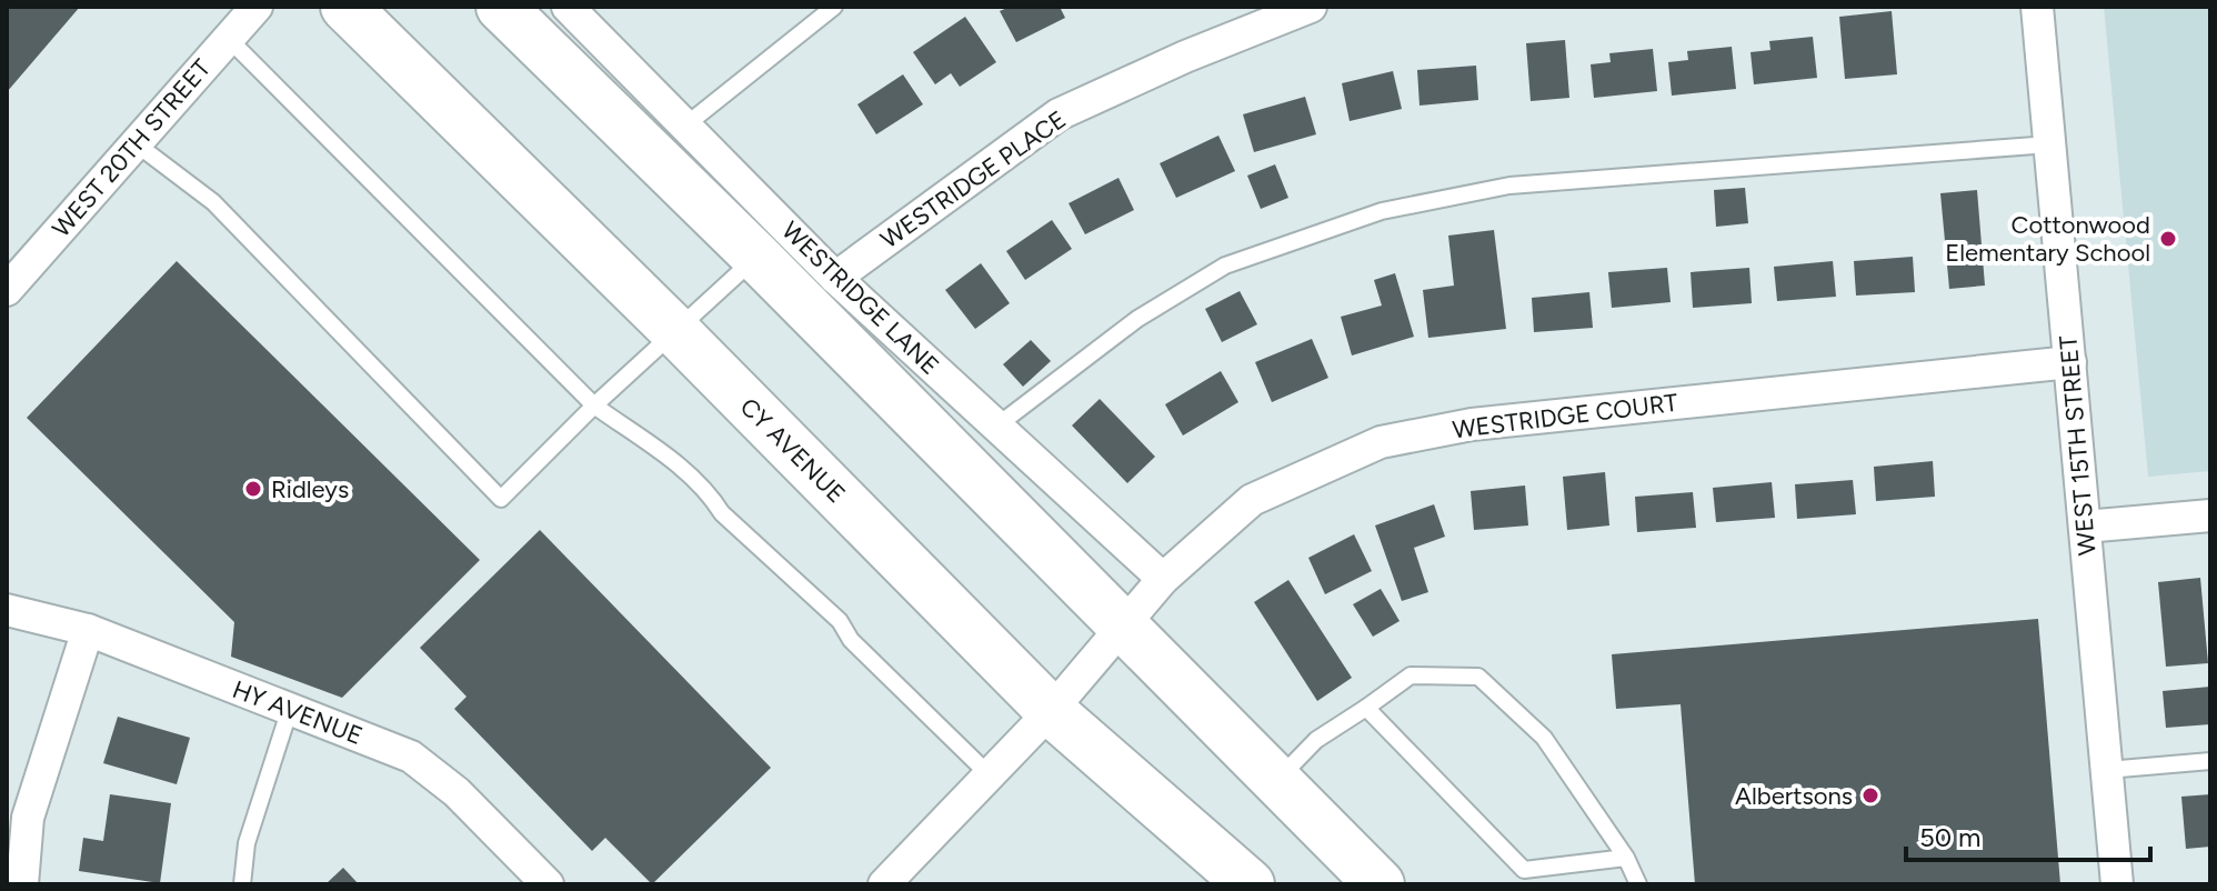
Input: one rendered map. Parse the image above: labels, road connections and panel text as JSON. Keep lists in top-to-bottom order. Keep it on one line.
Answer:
{"streets":{"main road":["CY AVENUE"],"street":["WEST 20TH STREET","WESTRIDGE PLACE","WESTRIDGE LANE","WESTRIDGE COURT","WEST 15TH STREET","HY AVENUE"]},"crossings":[["WESTRIDGE PLACE","WESTRIDGE LANE"],["WESTRIDGE LANE","WESTRIDGE COURT"],["WESTRIDGE COURT","WEST 15TH STREET"],["WESTRIDGE COURT","CY AVENUE"]],"places":["Cottonwood Elementary School","Ridleys","Albertsons"],"scale_bar":"50 m"}
